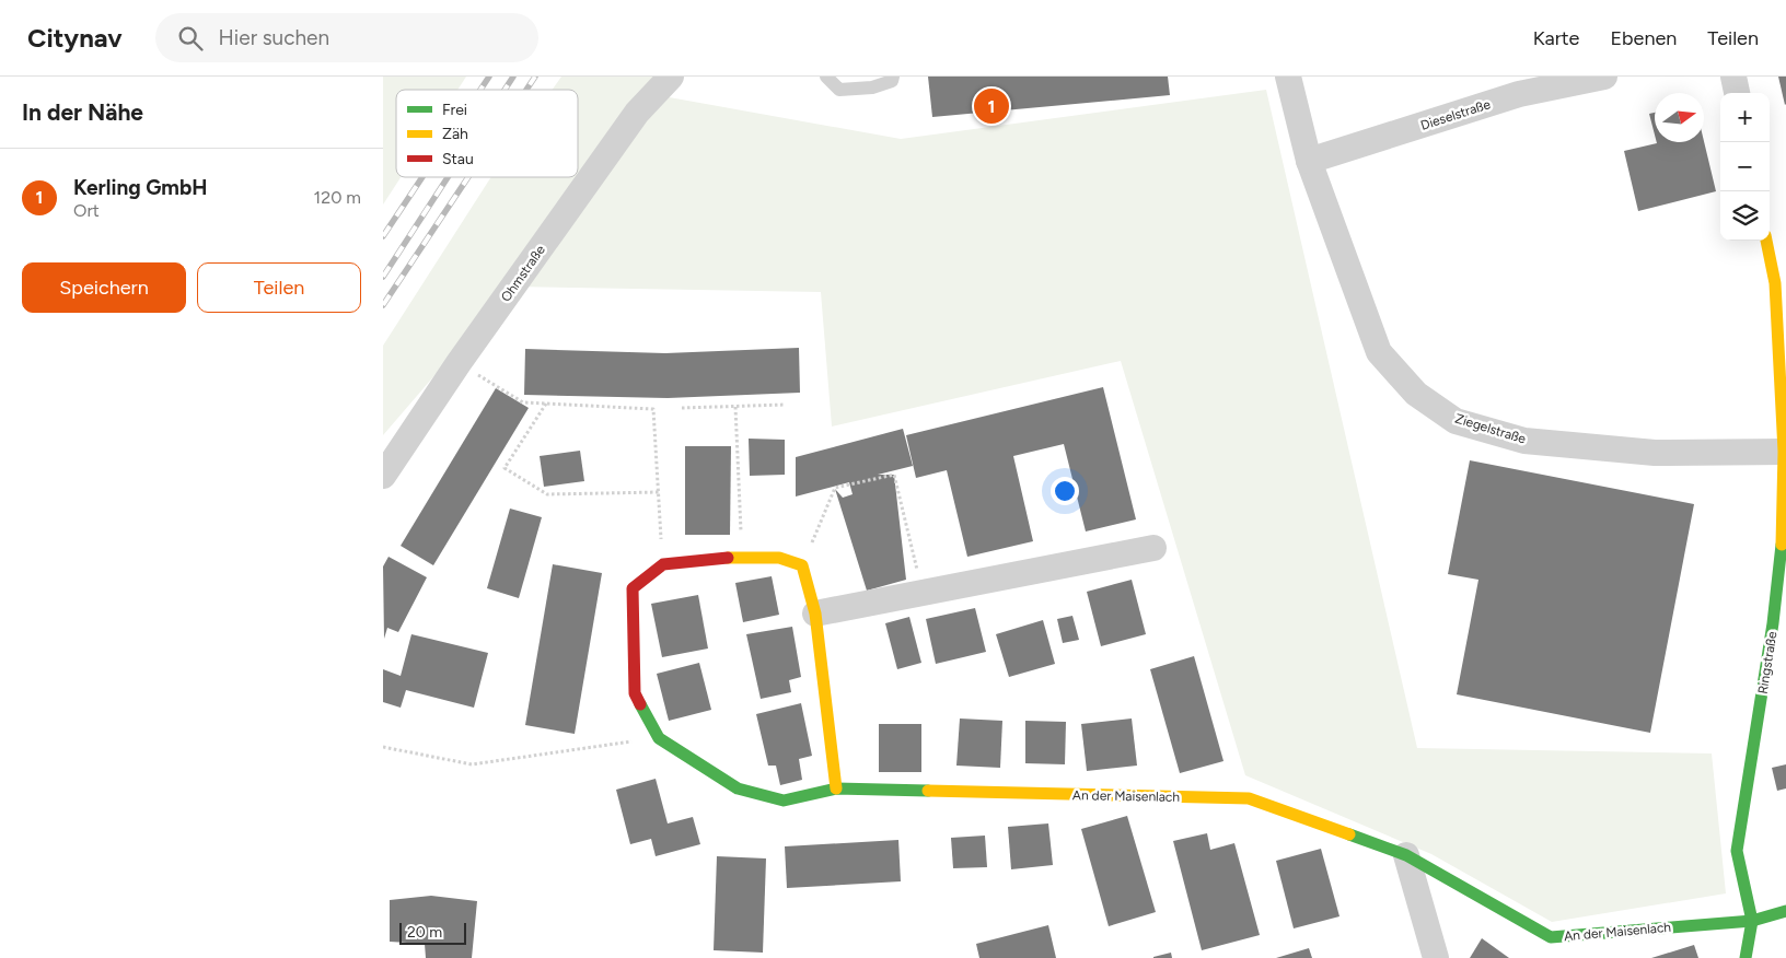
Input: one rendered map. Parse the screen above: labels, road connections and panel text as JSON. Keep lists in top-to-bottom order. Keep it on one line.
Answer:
{"streets":{"street":["Dieselstraße","Ohmstraße","Ziegelstraße","Ringstraße","An der Maisenlach"]},"crossings":[["Dieselstraße","Ziegelstraße"],["Ziegelstraße","Ringstraße"],["Ringstraße","An der Maisenlach"]],"legend":["Frei","Zäh","Stau"],"scale_bar":"20 m","north":"right","page":{"header":"Citynav","search":"Hier suchen","nav":["Karte","Ebenen","Teilen"],"heading":"In der Nähe","pins":"1","map_buttons":["+","−"],"list":[{"mark":"1","name":"Kerling GmbH","note":"Ort","value":"120 m"}],"buttons":["Speichern","Teilen"],"scale":"20 m"}}
